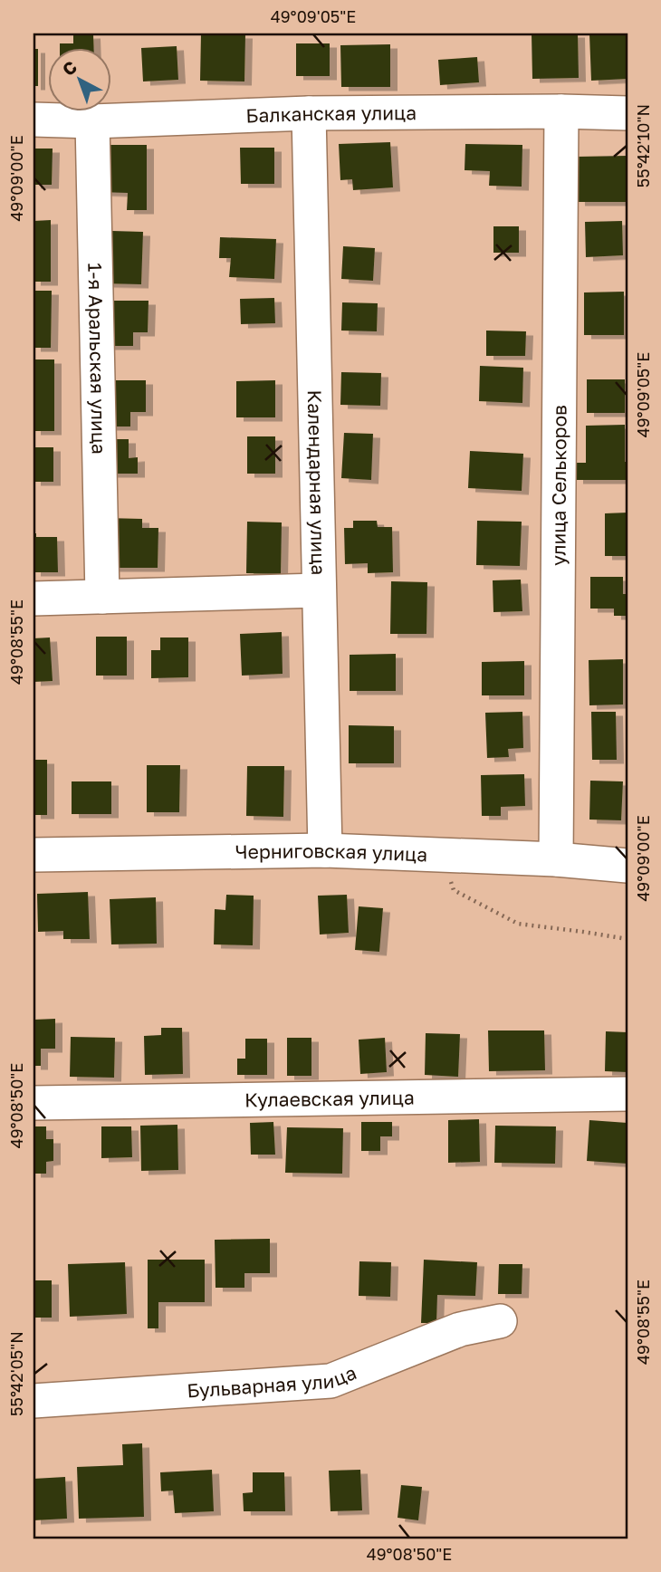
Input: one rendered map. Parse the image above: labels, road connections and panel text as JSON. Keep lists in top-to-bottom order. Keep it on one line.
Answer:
{"streets":{"street":["Балканская улица","1-я Аральская улица","Календарная улица","улица Селькоров","Черниговская улица","Кулаевская улица","Бульварная улица"]},"crossings":[["Балканская улица","1-я Аральская улица"],["Балканская улица","Календарная улица"],["Балканская улица","улица Селькоров"],["Календарная улица","Черниговская улица"],["улица Селькоров","Черниговская улица"]],"north":"top left","coordinates":["49°09'05\"E","55°42'10\"N","49°09'00\"E","49°08'55\"E","49°08'50\"E","55°42'05\"N"]}
